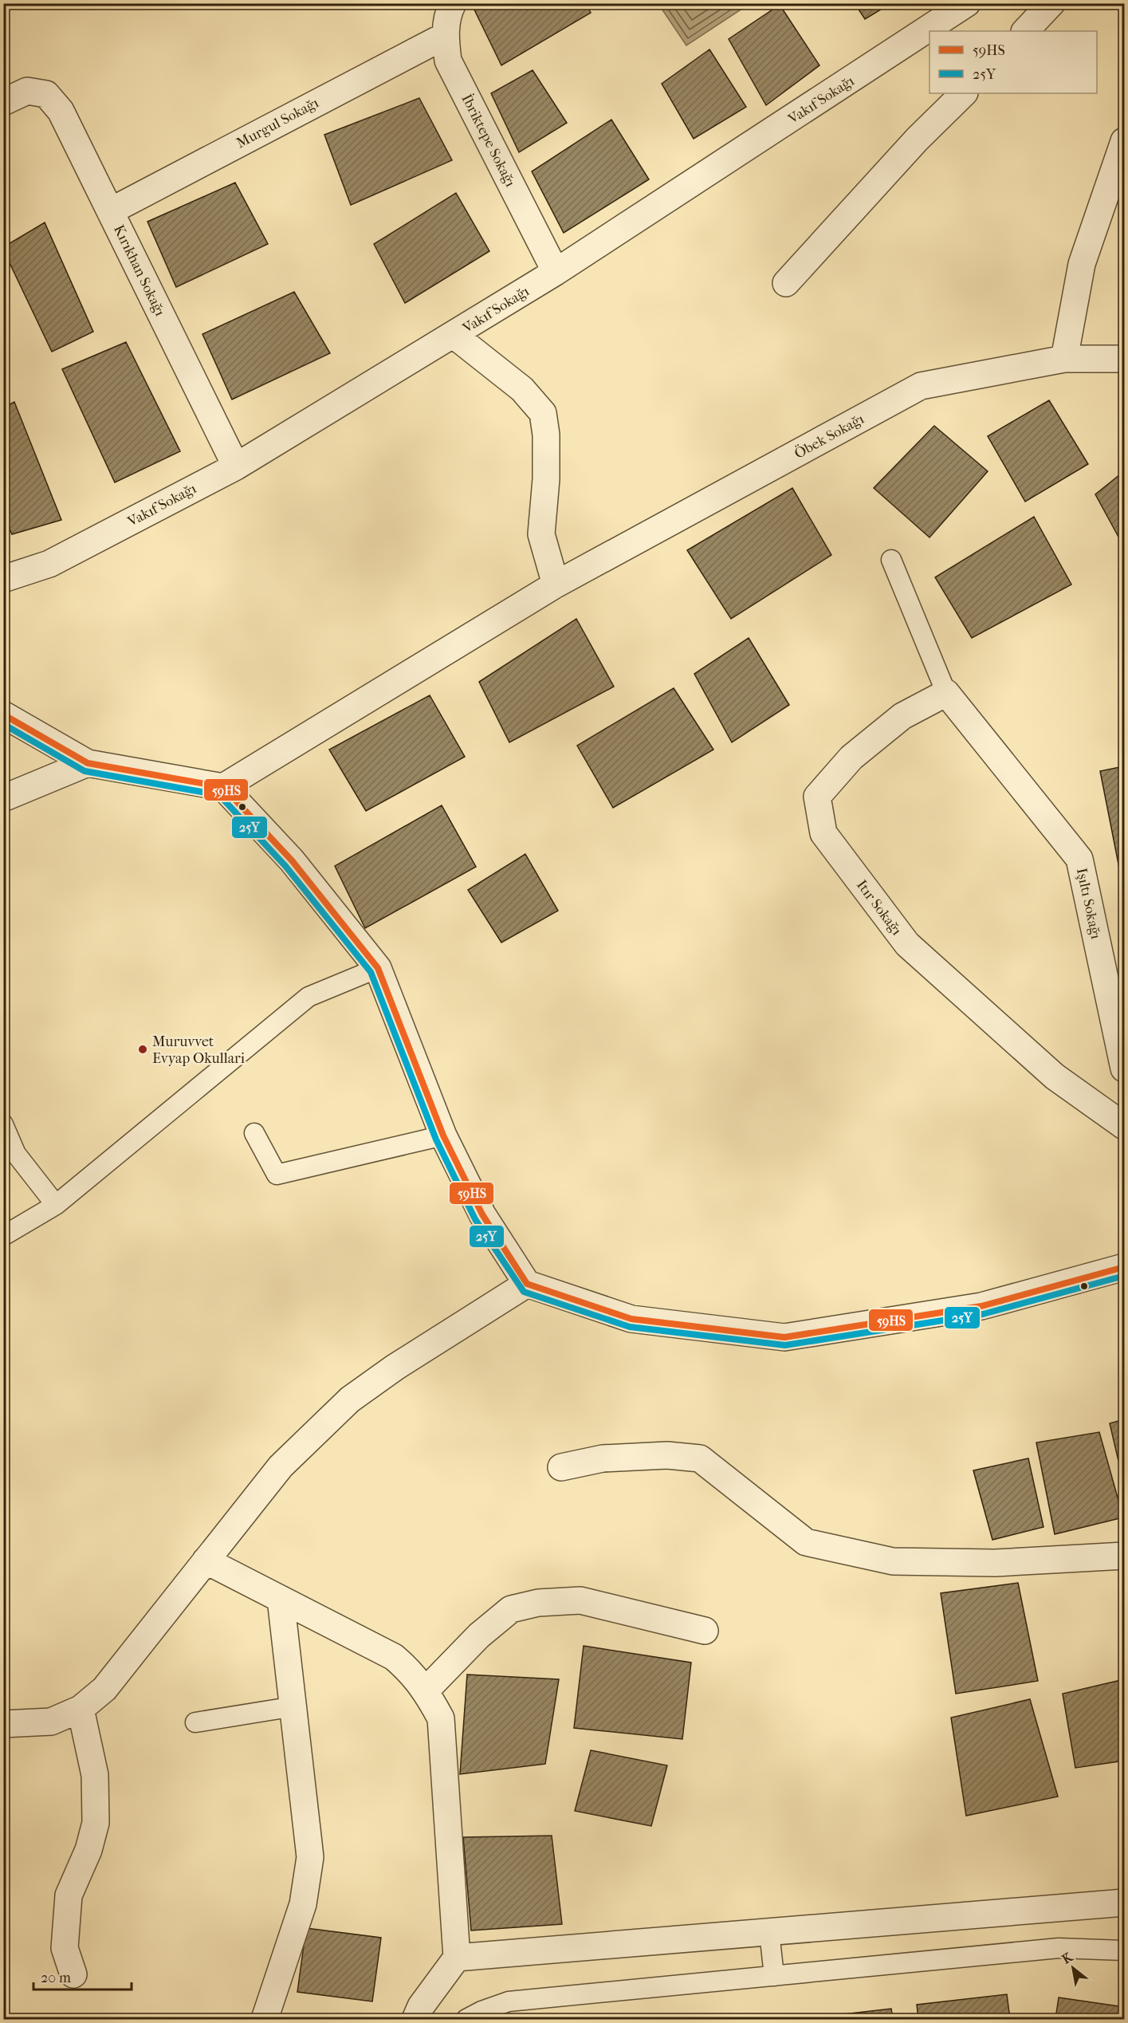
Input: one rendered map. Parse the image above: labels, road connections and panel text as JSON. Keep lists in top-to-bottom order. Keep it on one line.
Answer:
{"streets":{"street":["Vakıf Sokağı","Murgul Sokağı","İbriktepe Sokağı","Kırıkhan Sokağı","Öbek Sokağı","Işıltı Sokağı","Itır Sokağı"]},"crossings":[["Vakıf Sokağı","İbriktepe Sokağı"],["Vakıf Sokağı","Kırıkhan Sokağı"],["Murgul Sokağı","İbriktepe Sokağı"],["Murgul Sokağı","Kırıkhan Sokağı"],["Işıltı Sokağı","Itır Sokağı"]],"places":["Muruvvet Evyap Okullari"],"lines":["transit line 59HS","transit line 25Y"],"legend":["59HS","25Y"],"scale_bar":"20 m","north":"top left"}
